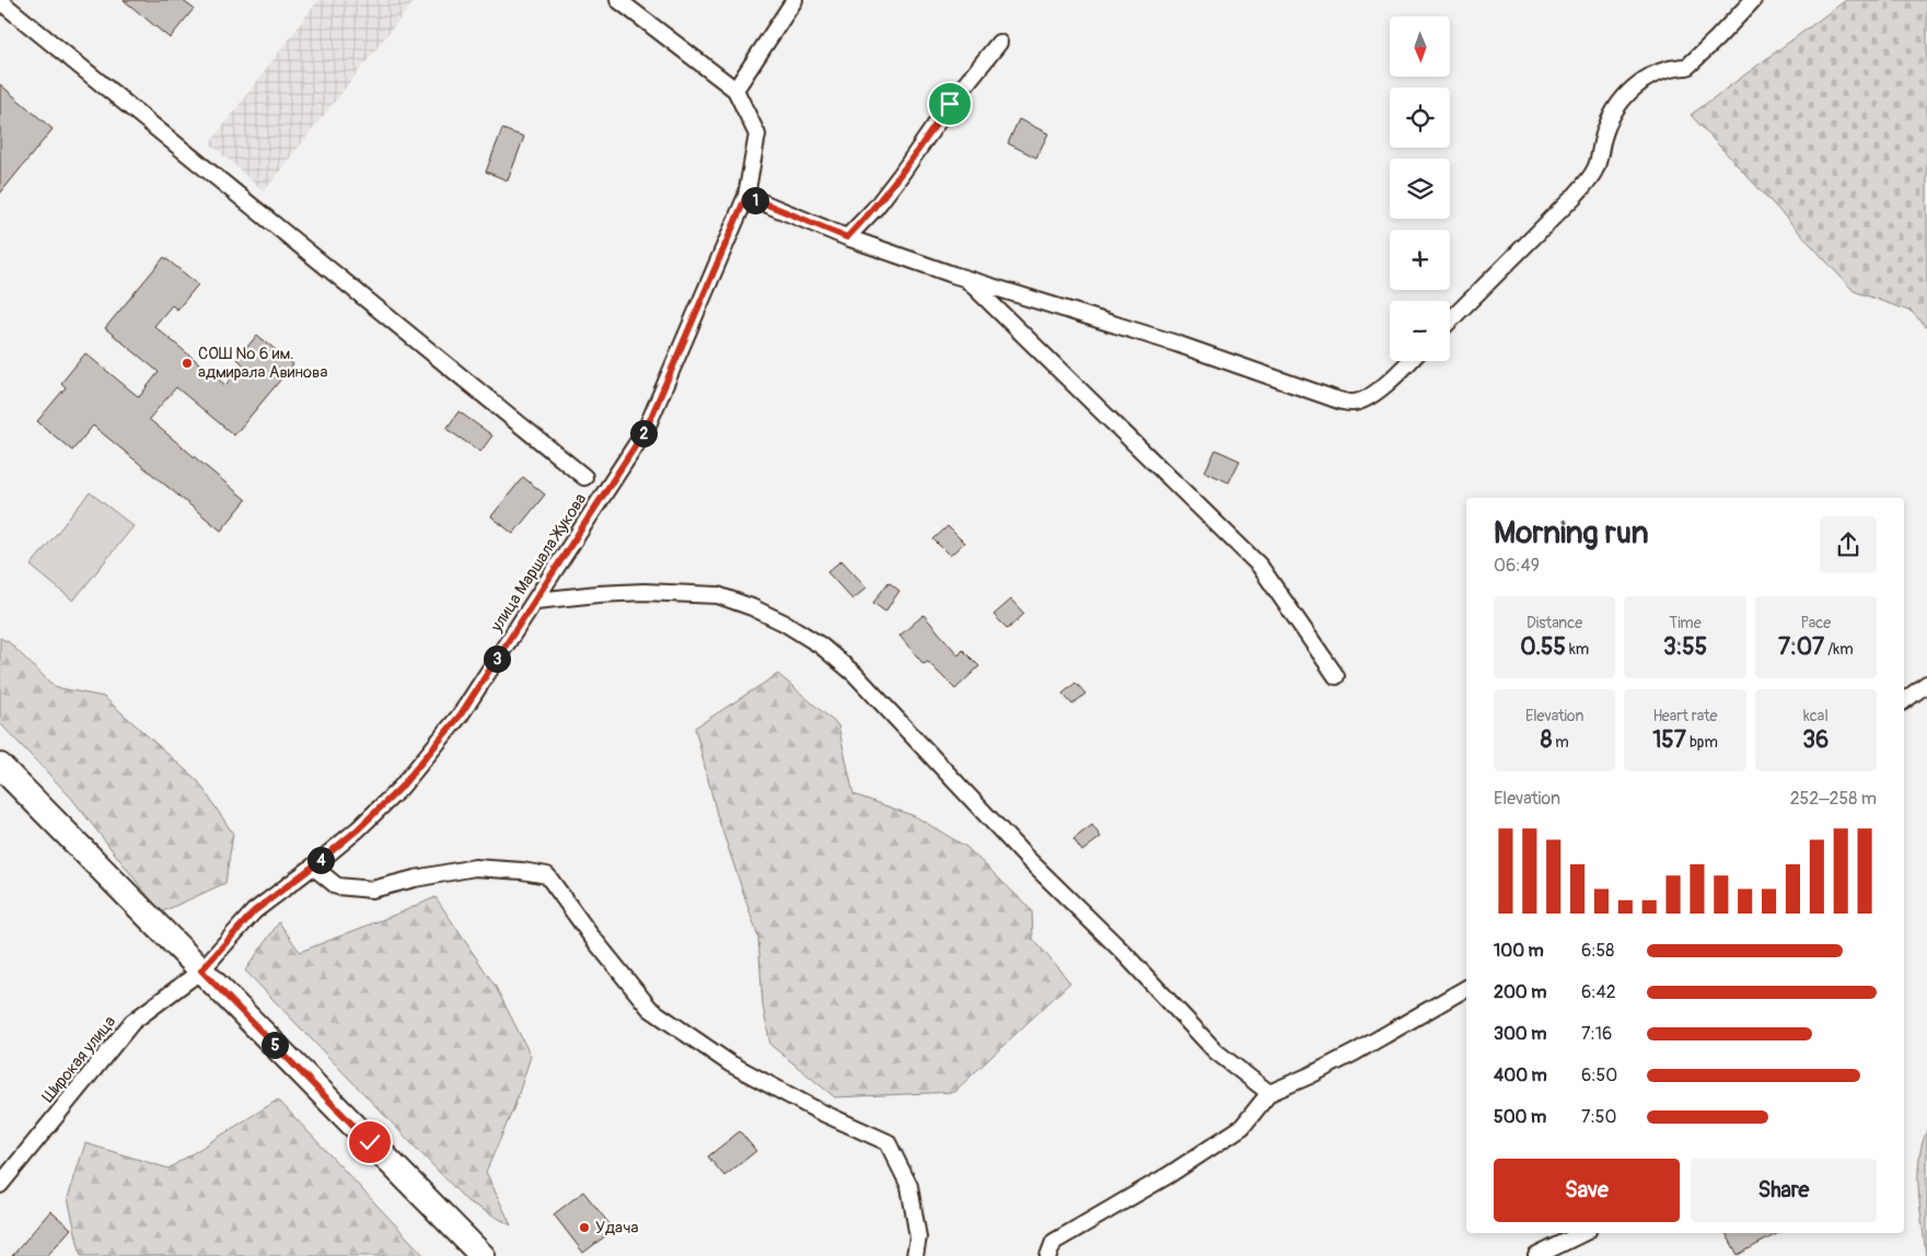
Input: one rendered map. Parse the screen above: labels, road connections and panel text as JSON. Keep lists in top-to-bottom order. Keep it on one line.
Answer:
{"streets":{"street":["улица Маршала Жукова","Широкая улица"]},"crossings":[["улица Маршала Жукова","Широкая улица"]],"places":["СОШ № 6 им. адмирала Авинова","Удача"],"north":"bottom","page":{"map_buttons":["+","−"],"pins":["1","2","3","4","5"],"heading":["Morning run","06:49"],"stats":[["Distance","0.55 km"],["Time","3:55"],["Pace","7:07 /km"],["Elevation","8 m"],["Heart rate","157 bpm"],["kcal","36"]],"chart":["Elevation","252–258 m"],"list":[{"name":"100 m","note":"6:58"},{"name":"200 m","note":"6:42"},{"name":"300 m","note":"7:16"},{"name":"400 m","note":"6:50"},{"name":"500 m","note":"7:50"}],"buttons":["Save","Share"]}}
